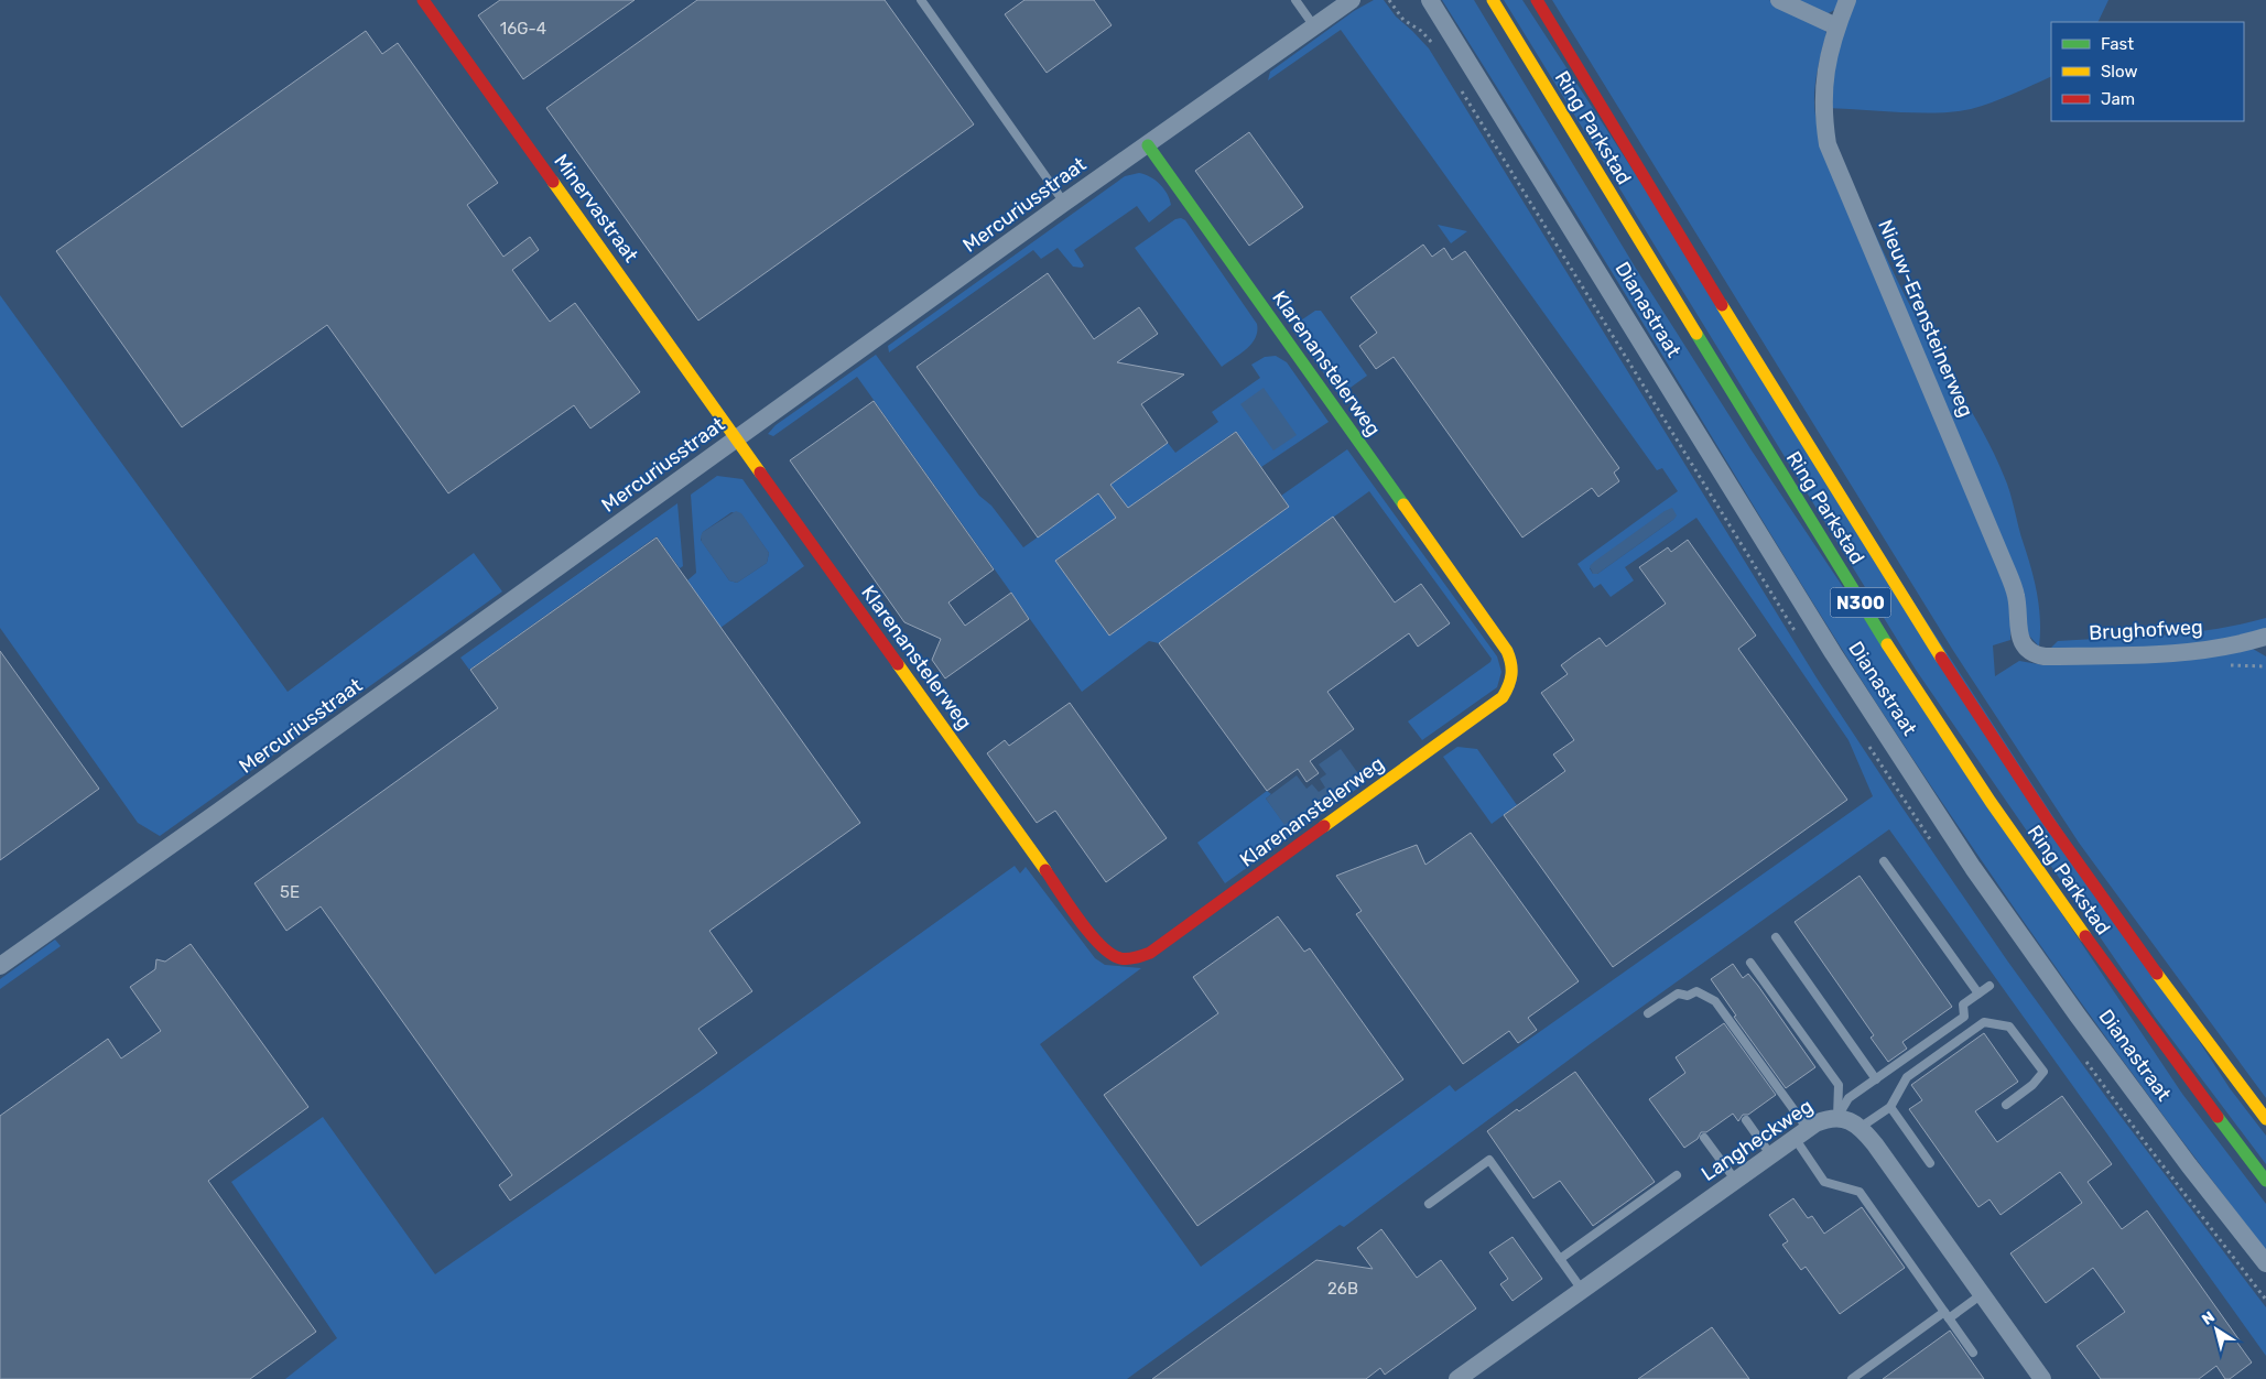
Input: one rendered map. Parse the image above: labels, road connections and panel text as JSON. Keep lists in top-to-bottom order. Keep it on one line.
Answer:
{"streets":{"main road":["Ring Parkstad","Minervastraat","Klarenanstelerweg","N300"],"street":["Mercuriusstraat","Dianastraat","Nieuw-Erensteinerweg","Brughofweg","Langheckweg"]},"crossings":[["Mercuriusstraat","Minervastraat"],["Mercuriusstraat","Klarenanstelerweg"],["Minervastraat","Klarenanstelerweg"],["Nieuw-Erensteinerweg","Brughofweg"]],"house_numbers":["16G-4","5E","26B"],"legend":["Fast","Slow","Jam"],"north":"top left"}
